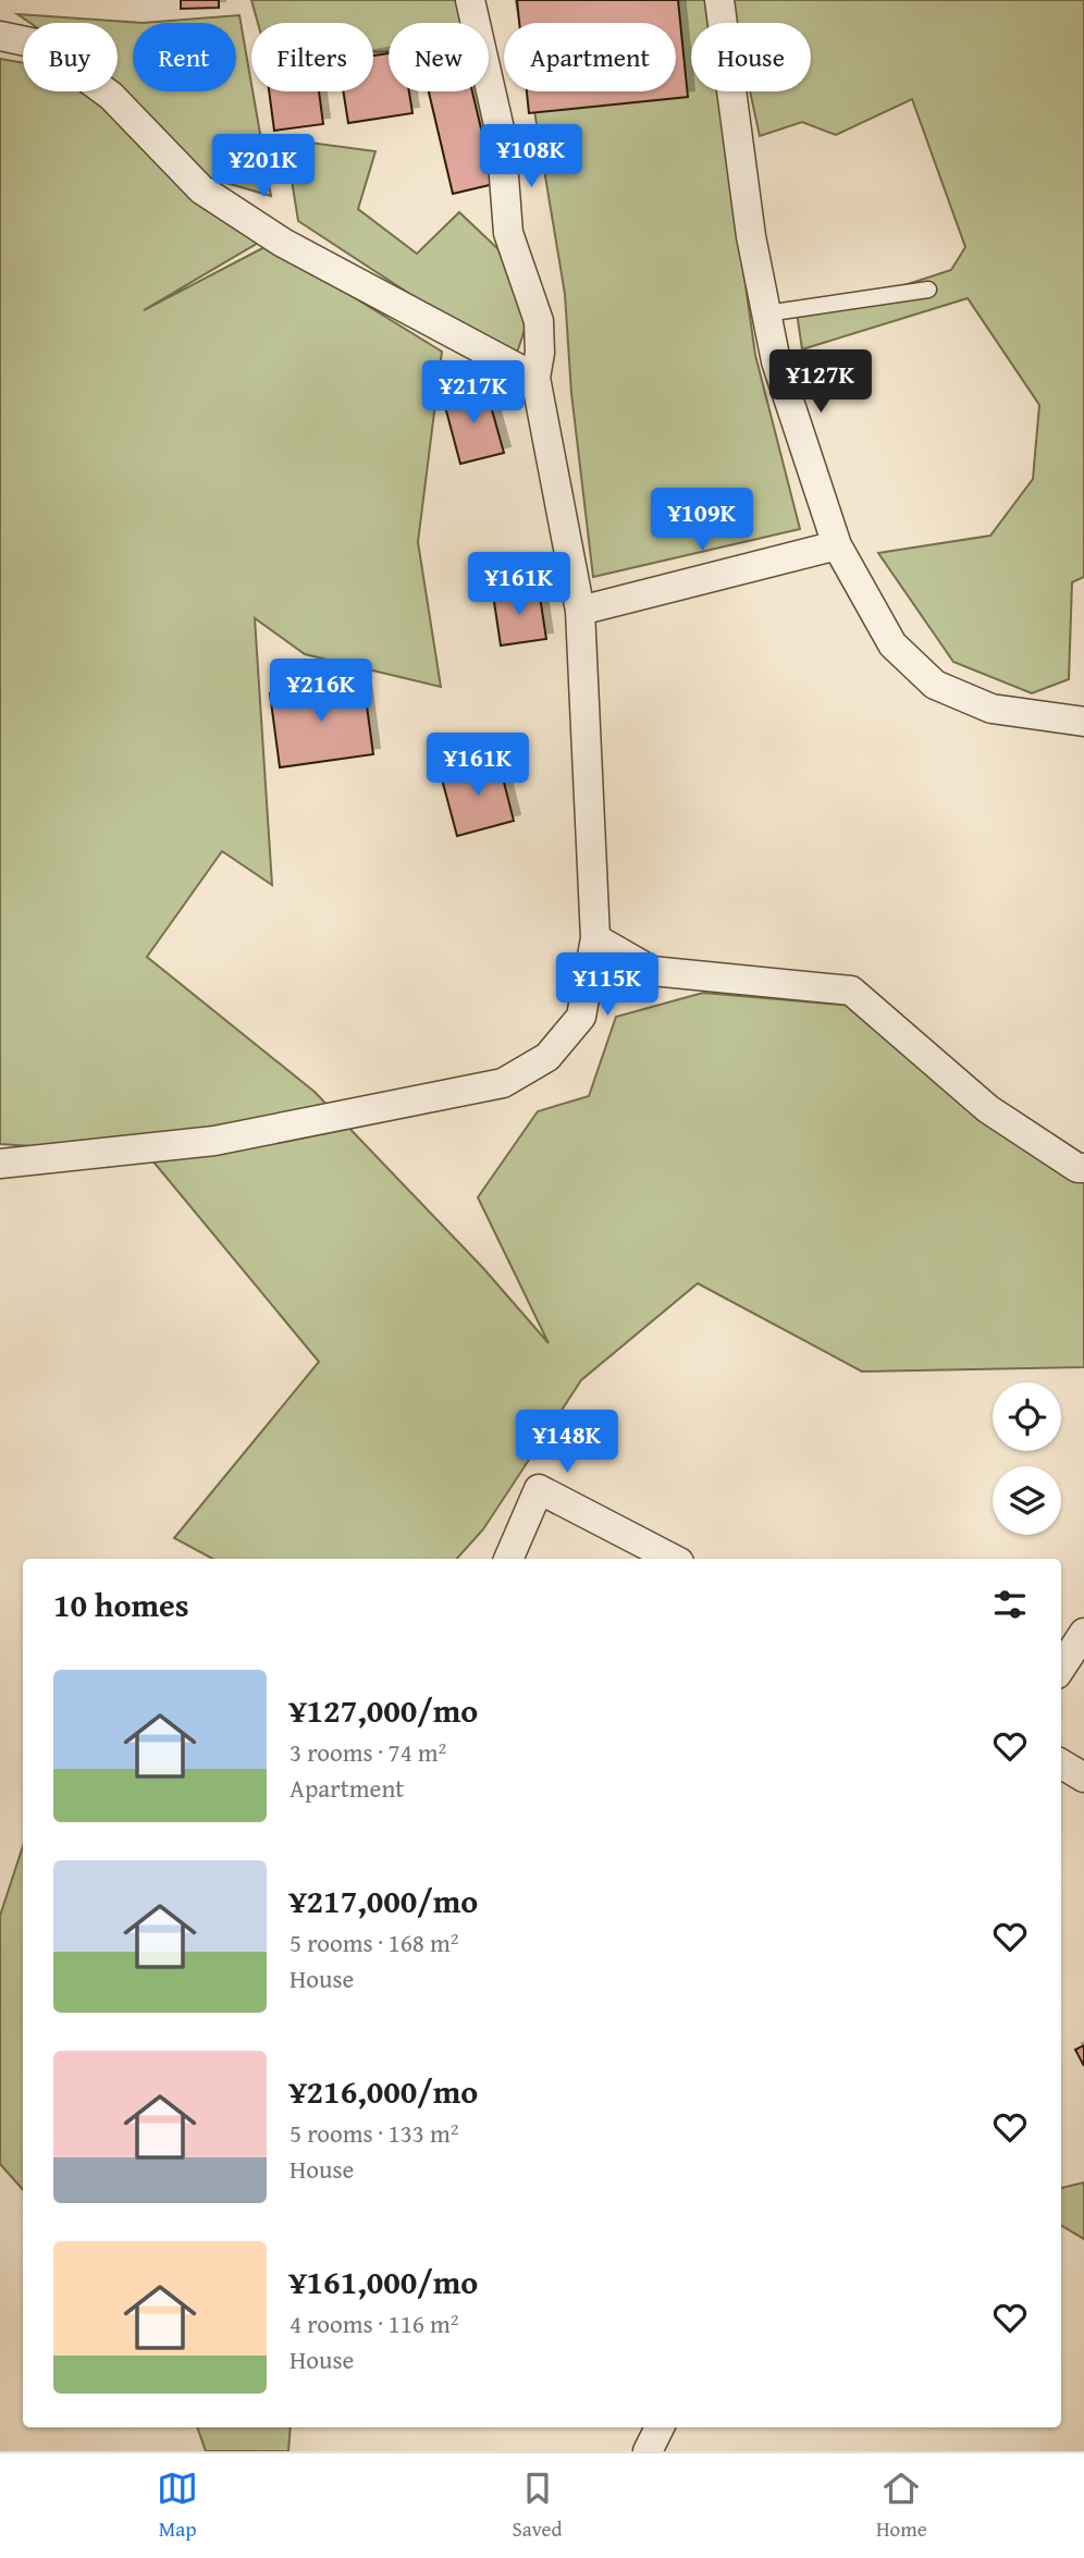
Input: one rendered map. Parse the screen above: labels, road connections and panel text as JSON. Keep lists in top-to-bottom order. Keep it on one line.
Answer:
{"page":{"chip":["Buy","Rent","Filters","New","Apartment","House"],"price":["¥108K","¥201K","¥127K","¥217K","¥109K","¥161K","¥216K","¥161K","¥115K","¥148K"],"heading":"10 homes","list":[{"name":"¥127,000/mo","note":"3 rooms · 74 m² · Apartment"},{"name":"¥217,000/mo","note":"5 rooms · 168 m² · House"},{"name":"¥216,000/mo","note":"5 rooms · 133 m² · House"},{"name":"¥161,000/mo","note":"4 rooms · 116 m² · House"}],"tabs":["Map","Saved","Home"]}}
